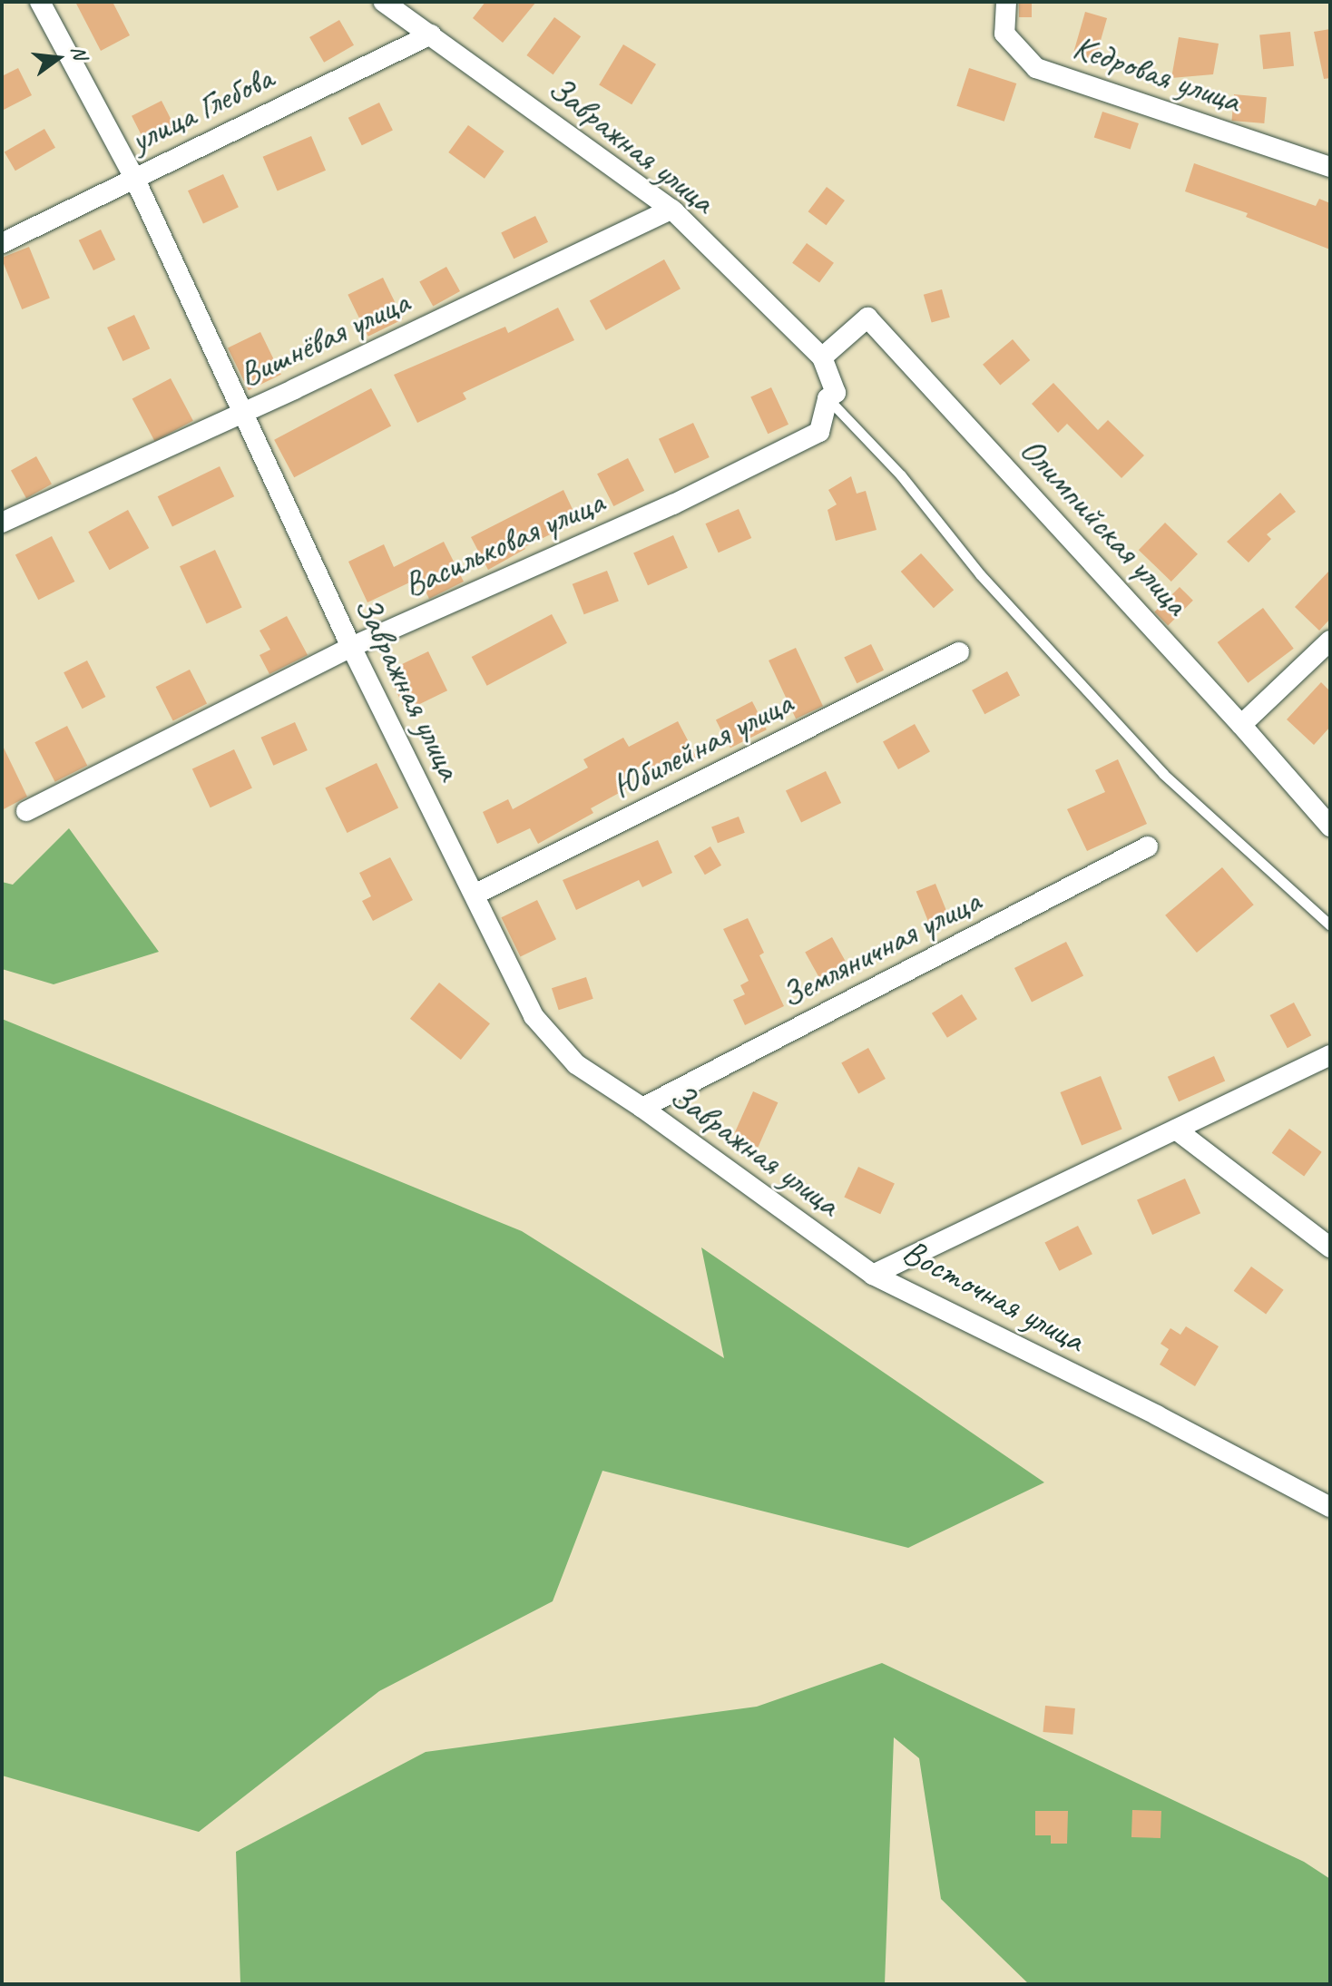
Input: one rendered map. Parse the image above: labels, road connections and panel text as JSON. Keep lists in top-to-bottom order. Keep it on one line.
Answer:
{"streets":{"street":["Кедровая улица","улица Глебова","Завражная улица","Вишнёвая улица","Олимпийская улица","Васильковая улица","Юбилейная улица","Земляничная улица","Восточная улица"]},"crossings":[["улица Глебова","Завражная улица"],["Завражная улица","Вишнёвая улица"],["Завражная улица","Олимпийская улица"],["Завражная улица","Васильковая улица"],["Завражная улица","Юбилейная улица"],["Завражная улица","Земляничная улица"],["Завражная улица","Восточная улица"],["Олимпийская улица","Васильковая улица"]],"north":"right"}
